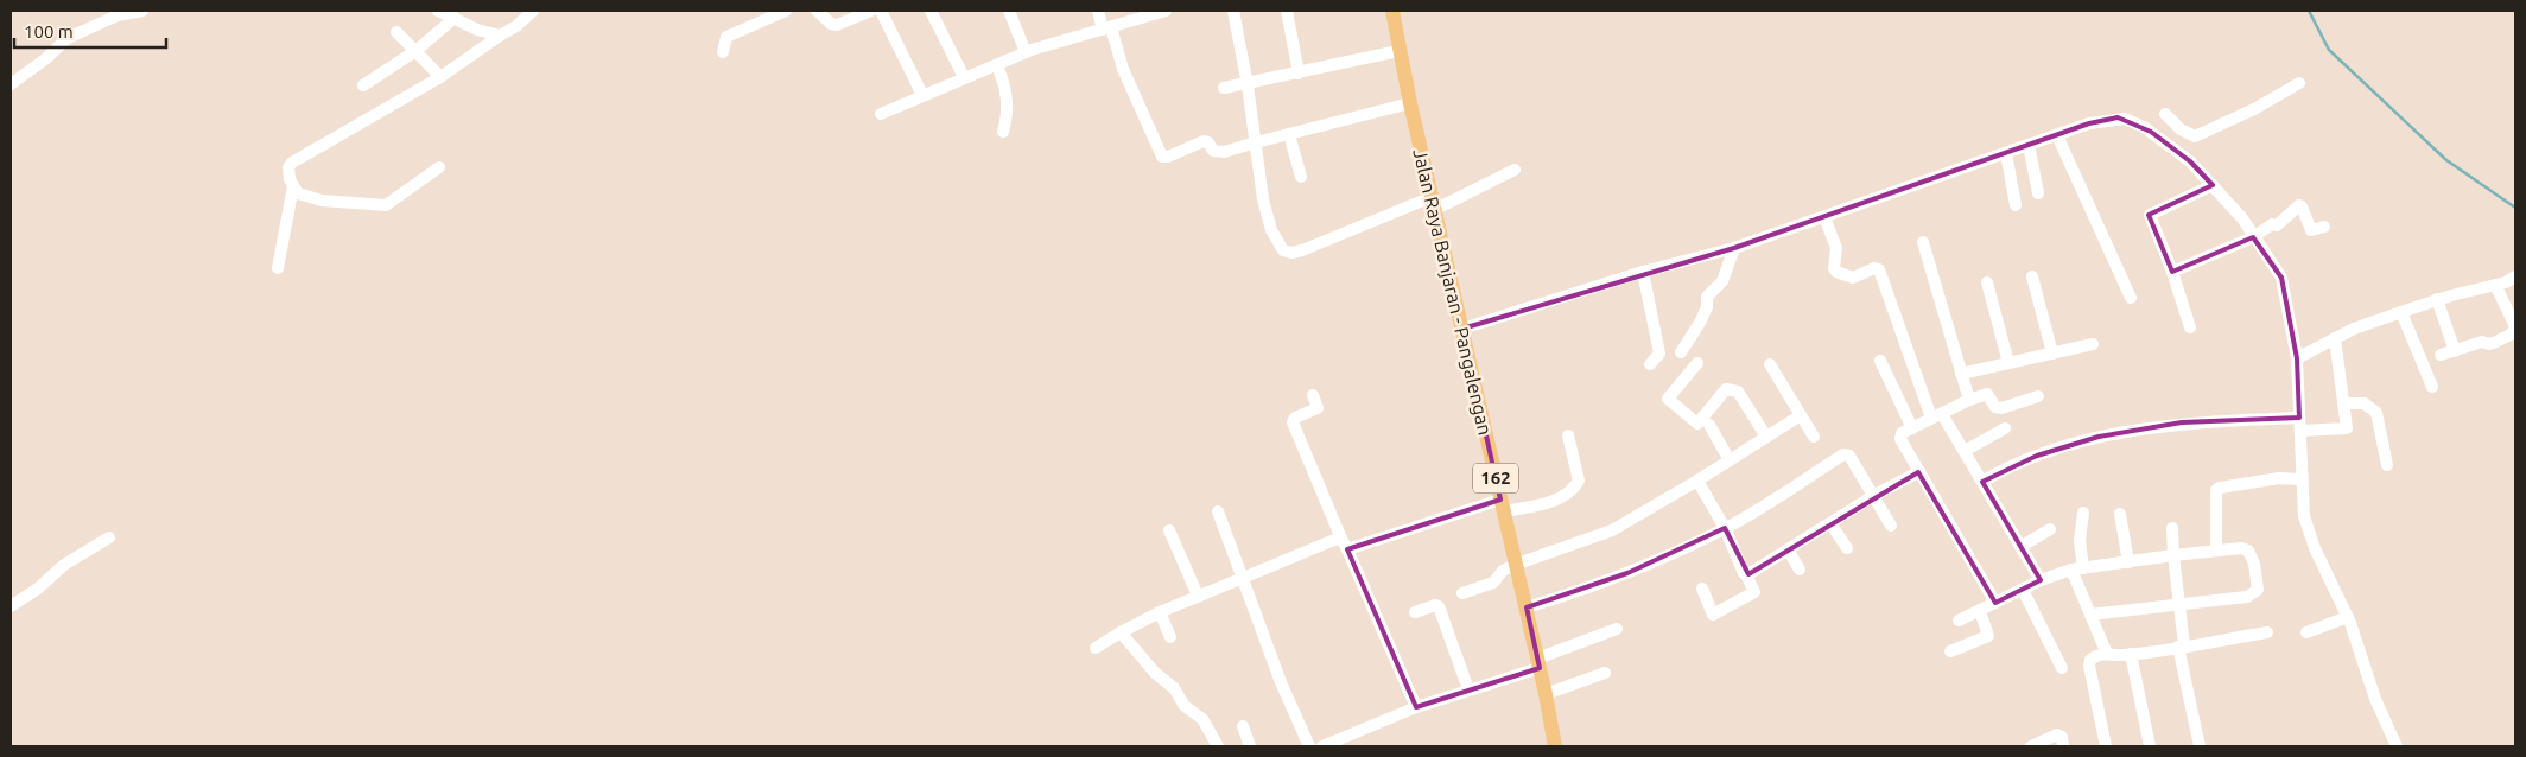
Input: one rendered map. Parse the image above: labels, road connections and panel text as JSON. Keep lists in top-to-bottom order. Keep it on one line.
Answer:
{"streets":{"main road":["Jalan Raya Banjaran - Pangalengan","162"]},"scale_bar":"100 m"}
